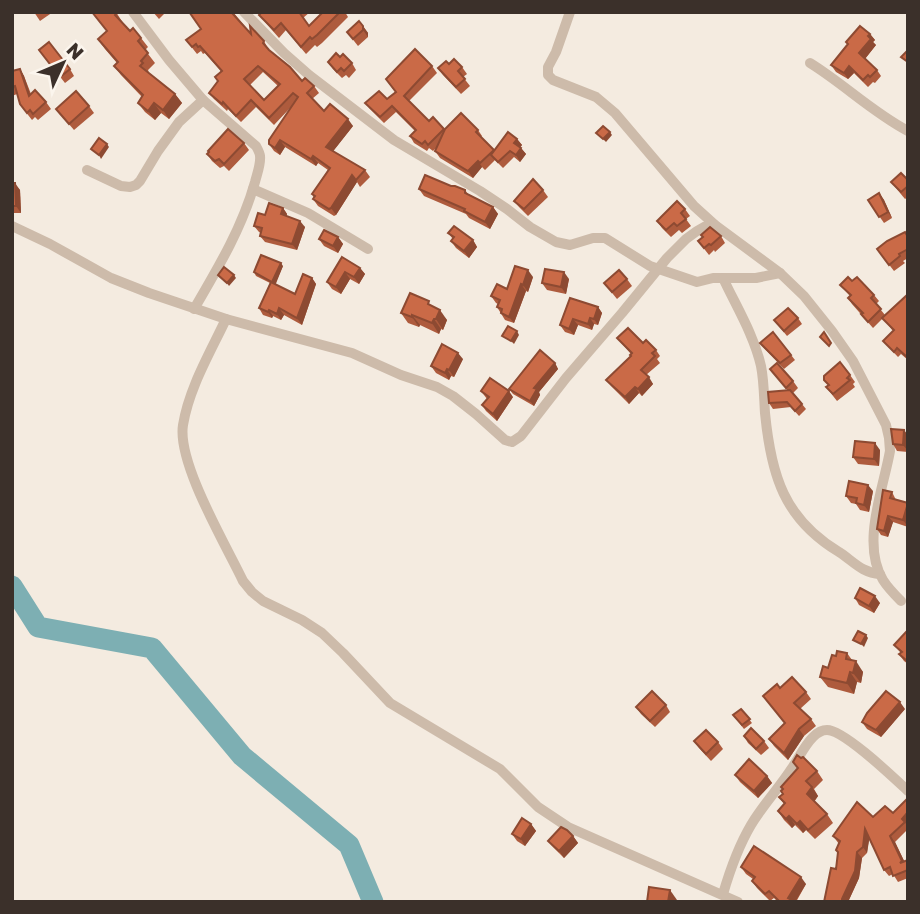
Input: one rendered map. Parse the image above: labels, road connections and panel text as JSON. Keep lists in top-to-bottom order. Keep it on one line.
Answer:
{"north":"top right"}
